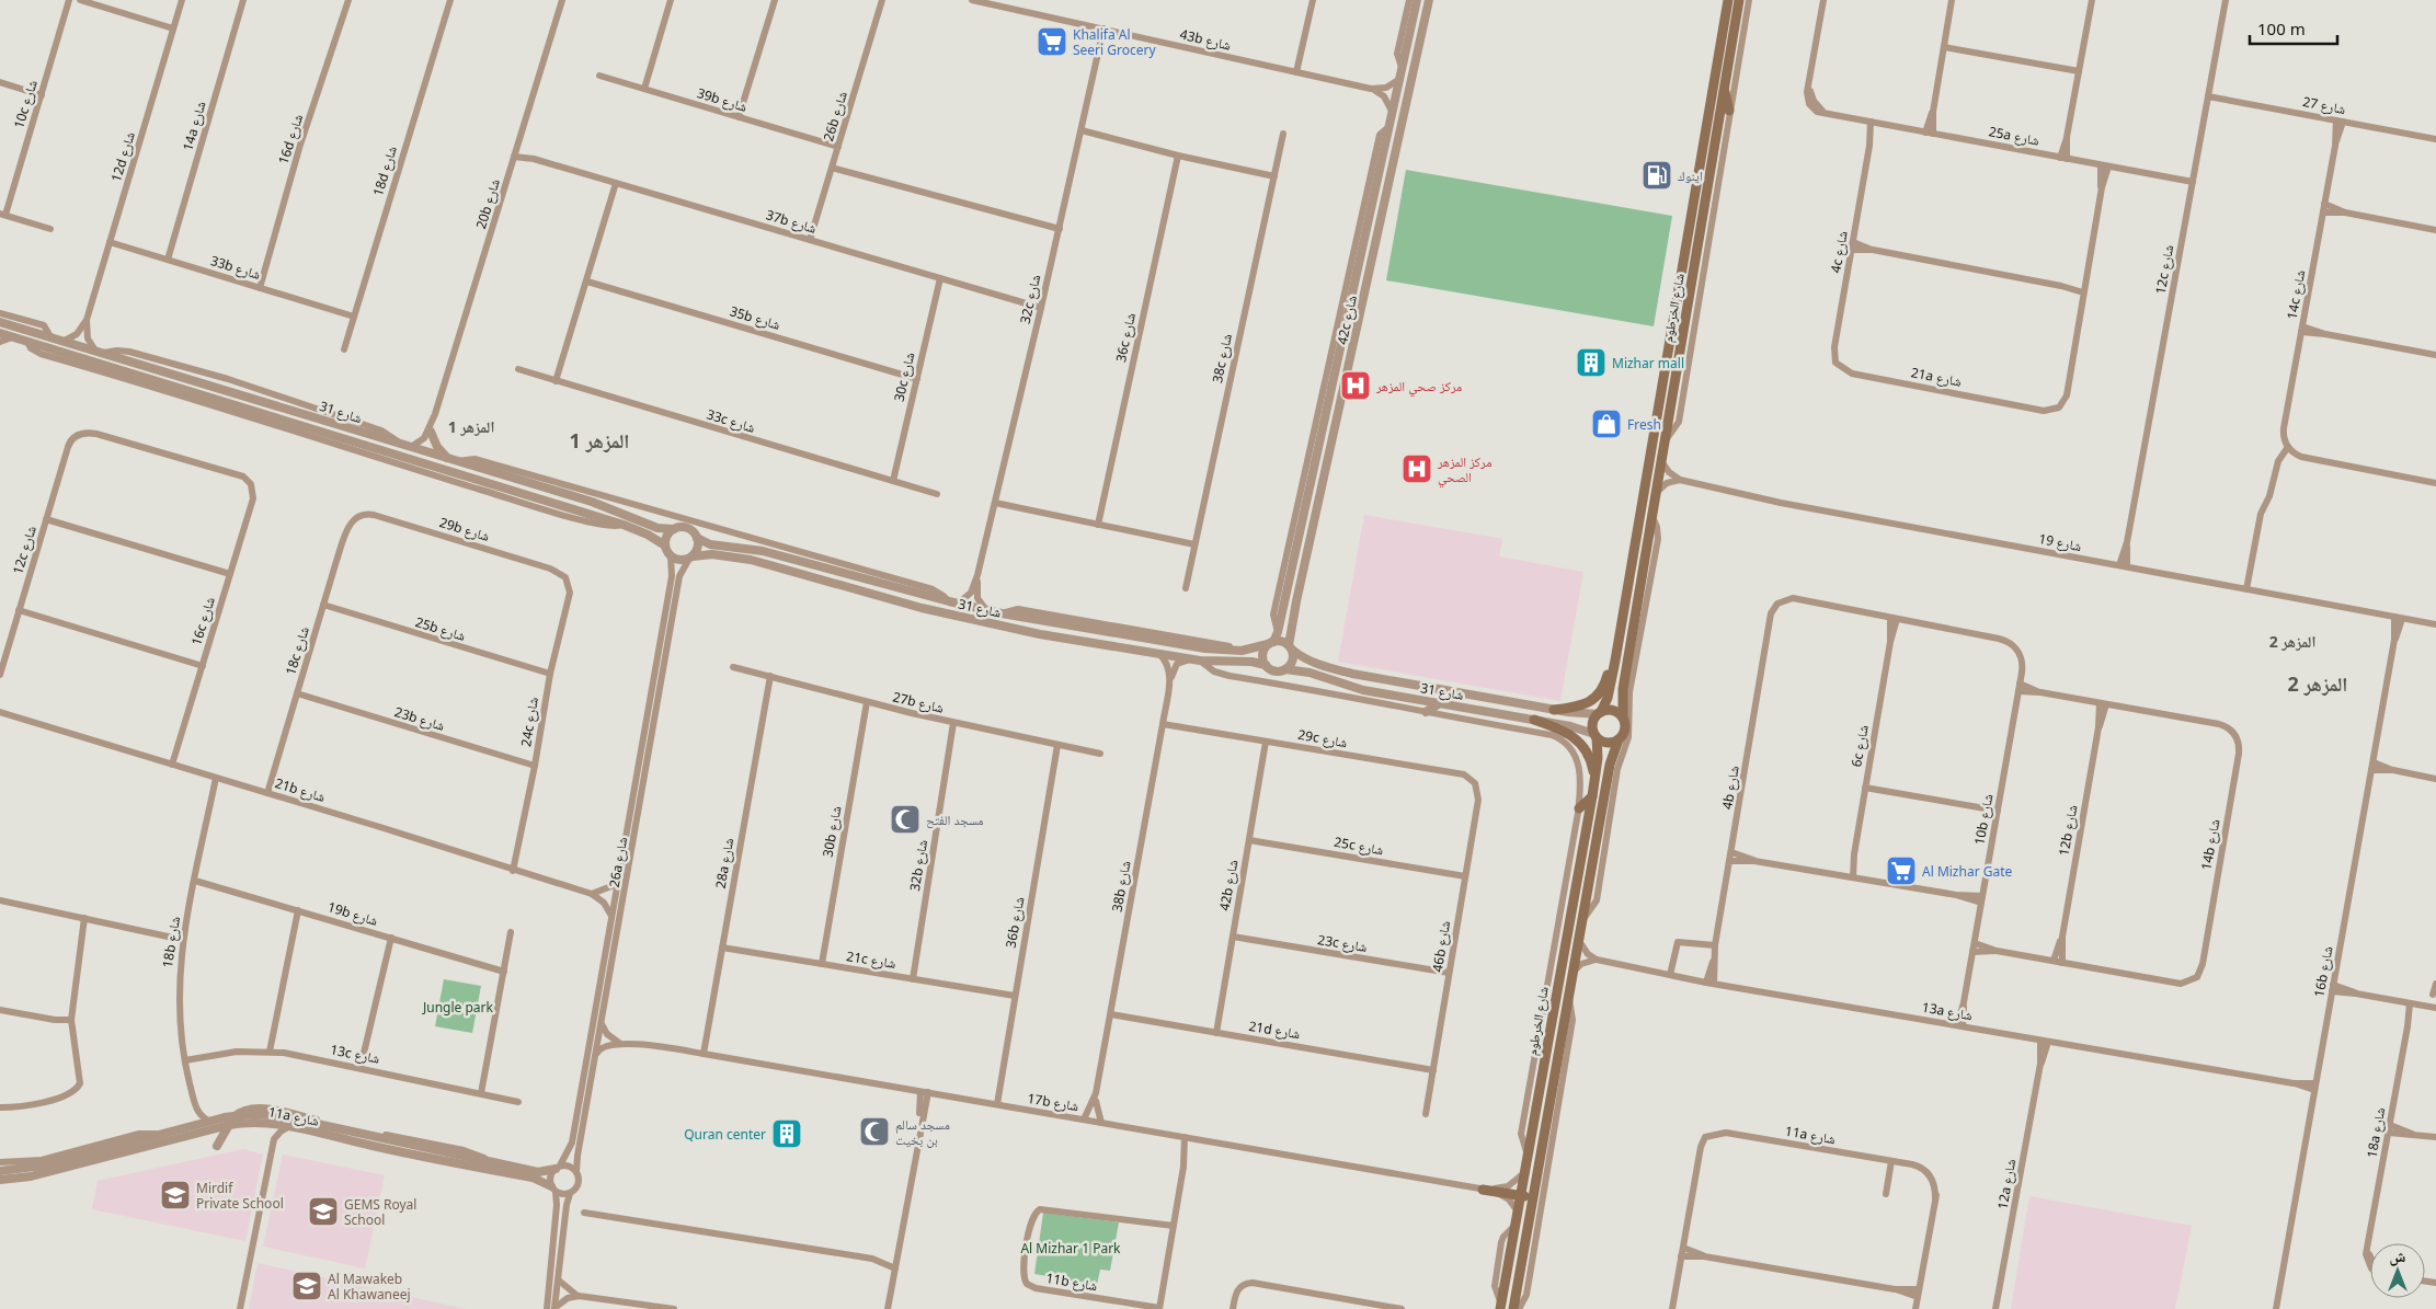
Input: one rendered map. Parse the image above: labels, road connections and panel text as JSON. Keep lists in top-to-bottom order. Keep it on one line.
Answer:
{"streets":{"main road":["شارع الخرطوم"],"street":["43b شارع","39b شارع","10c شارع","شارع 27","26b شارع","14a شارع","25a شارع","16d شارع","12d شارع","18d شارع","20b شارع","37b شارع","4c شارع","33b شارع","12c شارع","14c شارع","32c شارع","35b شارع","42c شارع","36c شارع","38c شارع","30c شارع","21a شارع","شارع 31","33c شارع","29b شارع","شارع 19","16c شارع","25b شارع","18c شارع","27b شارع","23b شارع","24c شارع","29c شارع","6c شارع","4b شارع","21b شارع","10b شارع","12b شارع","30b شارع","14b شارع","25c شارع","26a شارع","28a شارع","32b شارع","42b شارع","38b شارع","19b شارع","36b شارع","18b شارع","23c شارع","46b شارع","21c شارع","16b شارع","13a شارع","21d شارع","13c شارع","17b شارع","11a شارع","18a شارع","12a شارع","11b شارع"]},"crossings":[["43b شارع","32c شارع"],["43b شارع","42c شارع"],["39b شارع","26b شارع"],["شارع 27","12c شارع"],["شارع 27","14c شارع"],["26b شارع","37b شارع"],["14a شارع","33b شارع"],["25a شارع","4c شارع"],["25a شارع","12c شارع"],["16d شارع","33b شارع"],["12d شارع","33b شارع"],["12d شارع","شارع 31"],["18d شارع","33b شارع"],["20b شارع","37b شارع"],["20b شارع","شارع 31"],["37b شارع","32c شارع"],["37b شارع","30c شارع"],["4c شارع","21a شارع"],["12c شارع","شارع 19"],["12c شارع","16c شارع"],["32c شارع","شارع 31"],["شارع الخرطوم","شارع 31"],["شارع الخرطوم","17b شارع"],["35b شارع","30c شارع"],["42c شارع","شارع 31"],["30c شارع","33c شارع"],["شارع 31","26a شارع"],["شارع 31","38b شارع"],["29b شارع","18c شارع"],["29b شارع","24c شارع"],["شارع 19","16b شارع"],["16c شارع","21b شارع"],["25b شارع","18c شارع"],["25b شارع","24c شارع"],["18c شارع","23b شارع"],["18c شارع","21b شارع"],["27b شارع","30b شارع"],["27b شارع","28a شارع"],["27b شارع","32b شارع"],["27b شارع","36b شارع"],["23b شارع","24c شارع"],["24c شارع","21b شارع"],["29c شارع","42b شارع"],["29c شارع","38b شارع"],["29c شارع","46b شارع"],["6c شارع","4b شارع"],["6c شارع","10b شارع"],["4b شارع","10b شارع"],["4b شارع","13a شارع"],["21b شارع","18b شارع"],["10b شارع","13a شارع"],["12b شارع","14b شارع"],["30b شارع","21c شارع"],["25c شارع","42b شارع"],["25c شارع","46b شارع"],["26a شارع","11a شارع"],["28a شارع","21c شارع"],["28a شارع","17b شارع"],["32b شارع","21c شارع"],["42b شارع","23c شارع"],["42b شارع","21d شارع"],["38b شارع","21d شارع"],["38b شارع","17b شارع"],["19b شارع","18b شارع"],["36b شارع","21c شارع"],["36b شارع","17b شارع"],["18b شارع","13c شارع"],["23c شارع","46b شارع"],["46b شارع","21d شارع"],["16b شارع","13a شارع"],["13a شارع","12a شارع"]],"districts":["المزهر 1","المزهر 1","المزهر 2","المزهر 2"],"parks":["Jungle park","Al Mizhar 1 Park"],"places":{"supermarket":["Khalifa Al Seeri Grocery","Al Mizhar Gate"],"fuel station":["اينوك"],"building":["Mizhar mall","Quran center"],"hospital":["مركز صحي المزهر","مركز المزهر الصحي"],"shop":["Fresh"],"mosque":["مسجد الفتح","مسجد سالم بن بخيت"],"school or university":["Mirdif Private School","GEMS Royal School","Al Mawakeb Al Khawaneej"]},"scale_bar":"100 m","north":"top"}
